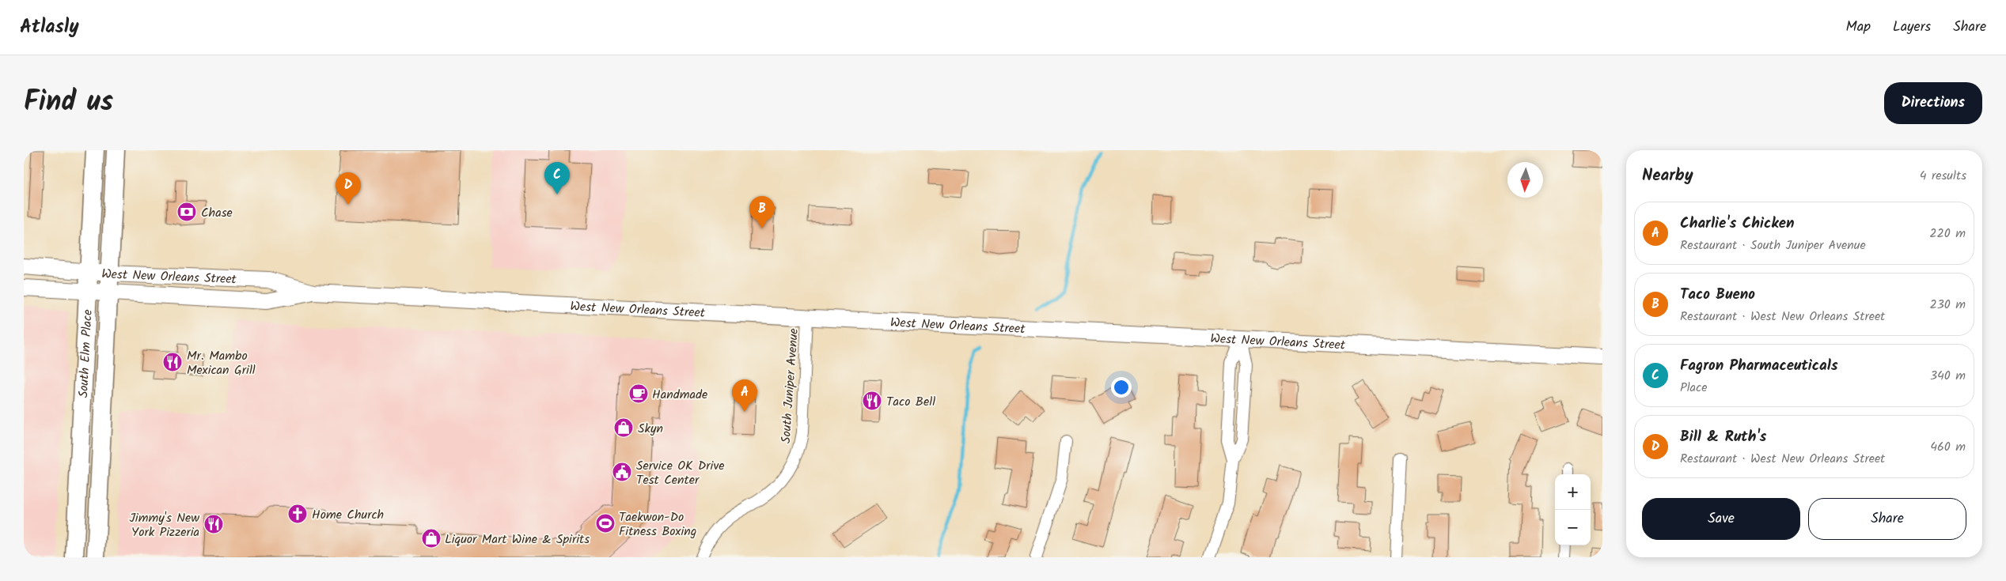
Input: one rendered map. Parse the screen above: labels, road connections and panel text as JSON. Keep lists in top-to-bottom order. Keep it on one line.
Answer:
{"streets":{"main road":["West New Orleans Street","South Elm Place"],"street":["South Juniper Avenue"]},"crossings":[["West New Orleans Street","South Elm Place"],["West New Orleans Street","South Juniper Avenue"]],"places":{"bank":["Chase"],"restaurant":["Mr. Mambo Mexican Grill","Taco Bell","Jimmy's New York Pizzeria"],"cafe":["Handmade"],"shop":["Skyn","Liquor Mart Wine & Spirits"],"public building":["Service OK Drive Test Center"],"church":["Home Church"],"sports":["Taekwon-Do Fitness Boxing"]},"north":"bottom","page":{"header":"Atlasly","nav":["Map","Layers","Share"],"title":"Find us","buttons":["Directions",["Save","Share"]],"heading":["Nearby","4 results"],"pins":["C","D","B","A"],"list":[{"mark":"A","name":"Charlie's Chicken","note":"Restaurant · South Juniper Avenue","value":"220 m"},{"mark":"B","name":"Taco Bueno","note":"Restaurant · West New Orleans Street","value":"230 m"},{"mark":"C","name":"Fagron Pharmaceuticals","note":"Place","value":"340 m"},{"mark":"D","name":"Bill & Ruth's","note":"Restaurant · West New Orleans Street","value":"460 m"}],"map_buttons":["+","−"]}}
